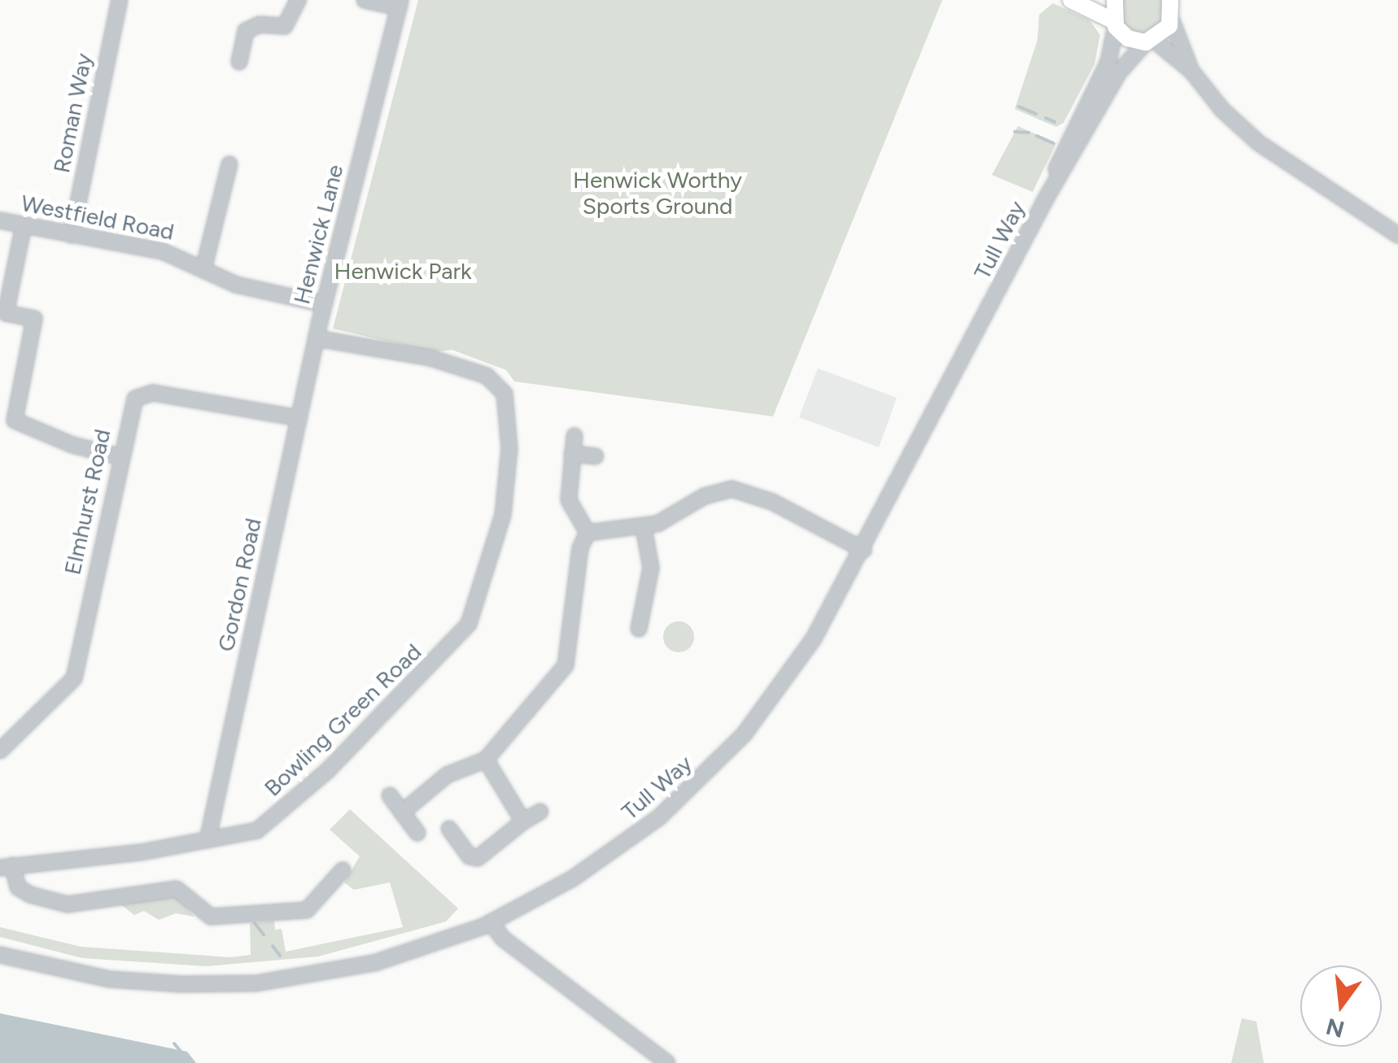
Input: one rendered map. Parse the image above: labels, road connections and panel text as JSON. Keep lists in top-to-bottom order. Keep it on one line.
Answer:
{"streets":{"street":["Roman Way","Westfield Road","Henwick Lane","Tull Way","Elmhurst Road","Gordon Road","Bowling Green Road"]},"crossings":[["Roman Way","Westfield Road"],["Westfield Road","Henwick Lane"],["Henwick Lane","Gordon Road"],["Henwick Lane","Bowling Green Road"],["Elmhurst Road","Gordon Road"],["Gordon Road","Bowling Green Road"]],"parks":["Henwick Worthy Sports Ground","Henwick Park"],"north":"bottom"}
